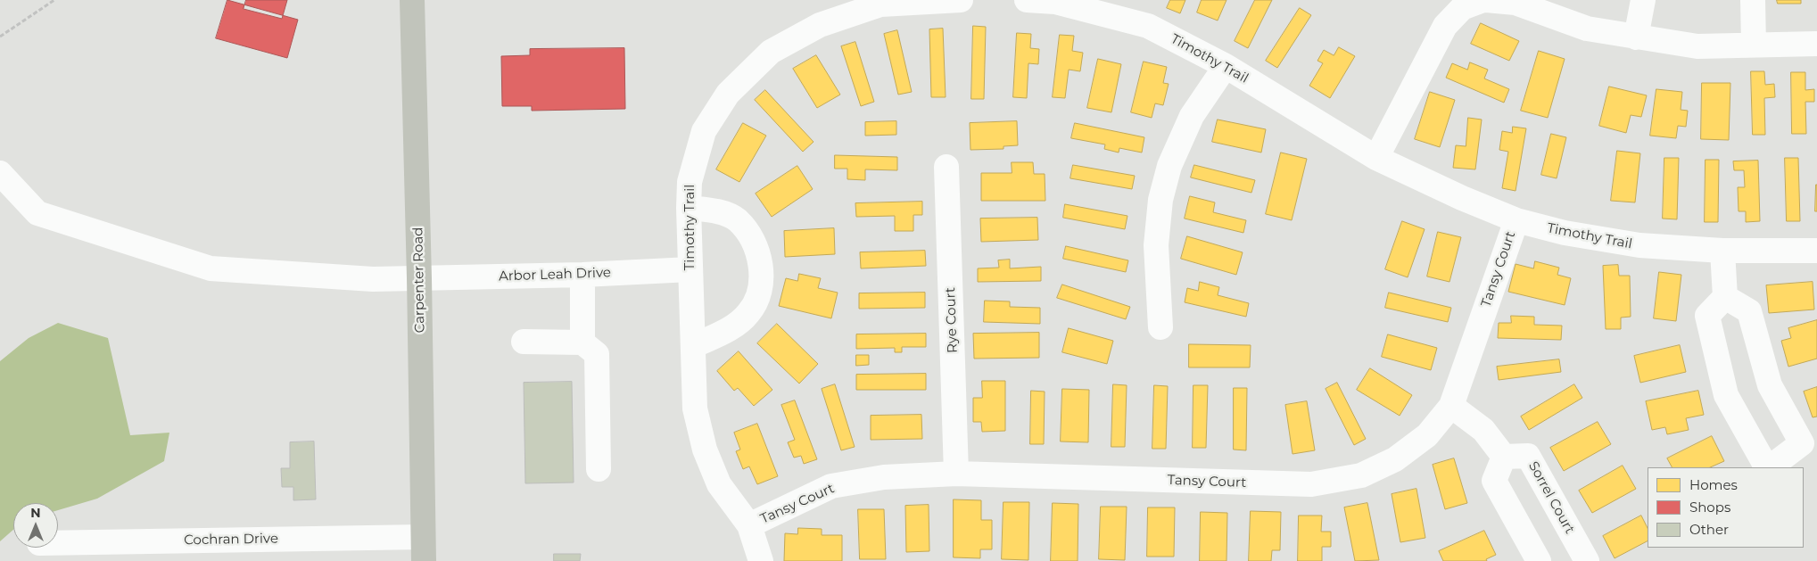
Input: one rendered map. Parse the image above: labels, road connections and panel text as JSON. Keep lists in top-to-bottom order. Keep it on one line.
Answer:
{"streets":{"main road":["Carpenter Road"],"street":["Timothy Trail","Tansy Court","Arbor Leah Drive","Rye Court","Sorrel Court","Cochran Drive"]},"crossings":[["Timothy Trail","Tansy Court"],["Timothy Trail","Arbor Leah Drive"],["Tansy Court","Rye Court"],["Arbor Leah Drive","Carpenter Road"],["Carpenter Road","Cochran Drive"]],"legend":["Homes","Shops","Other"],"north":"top"}
